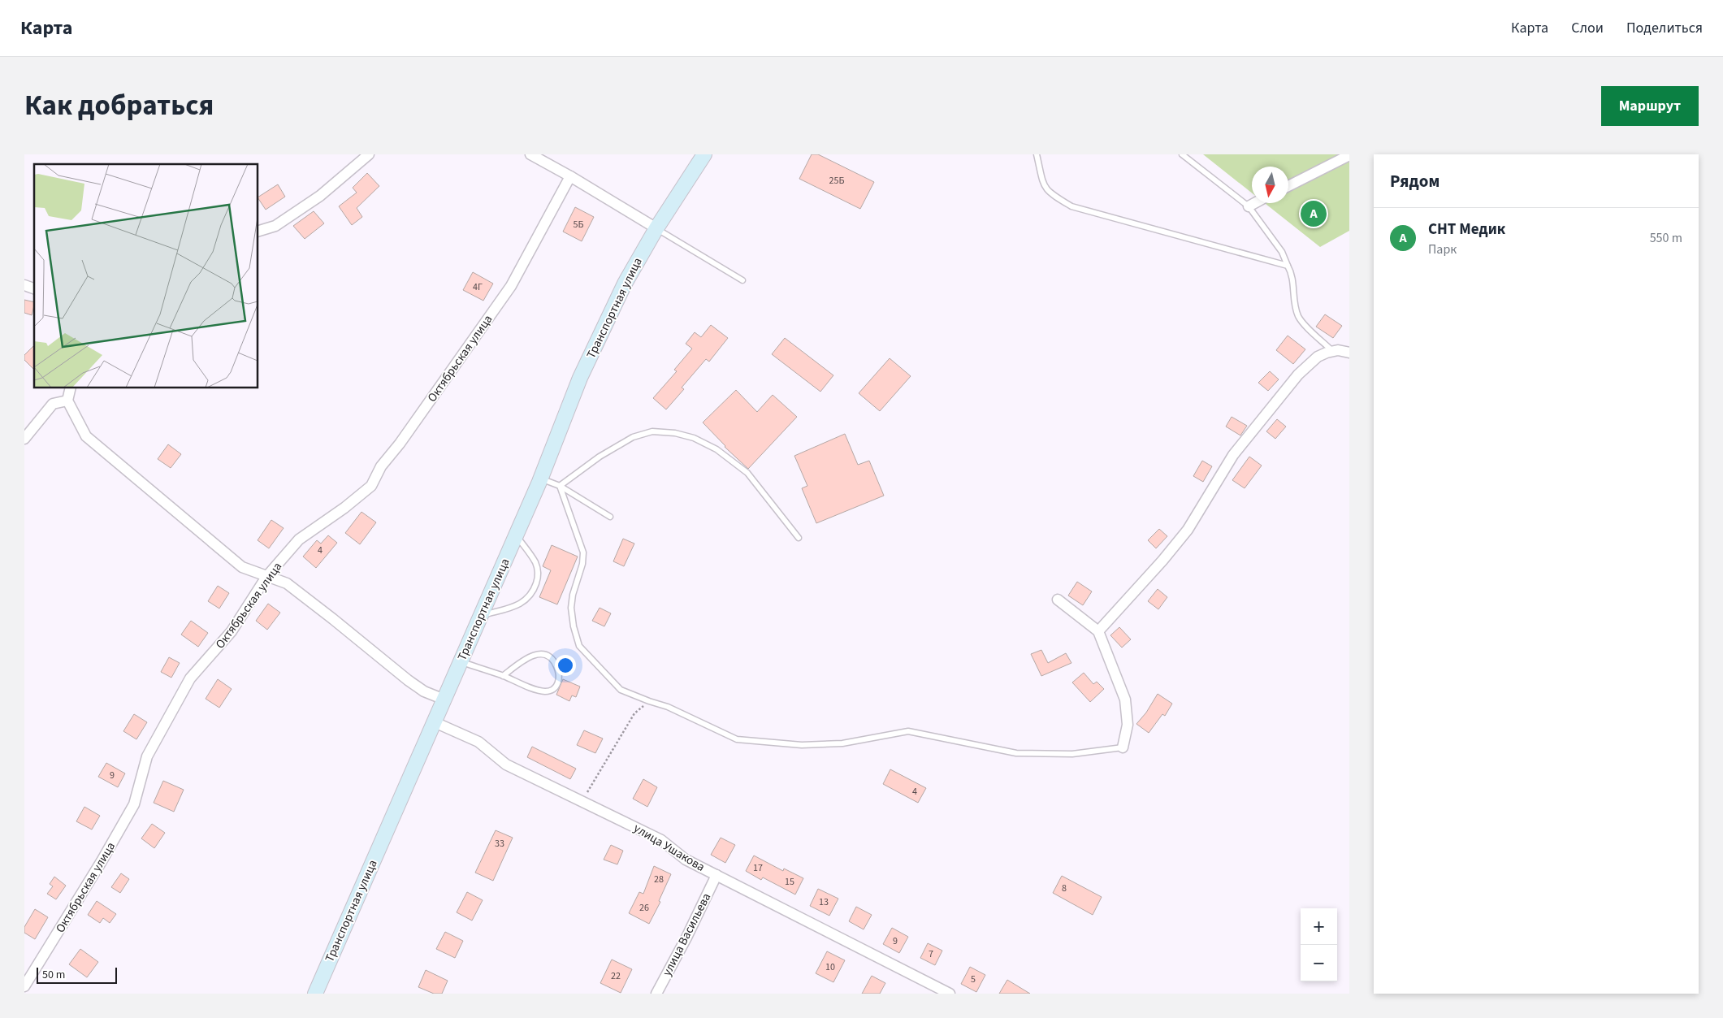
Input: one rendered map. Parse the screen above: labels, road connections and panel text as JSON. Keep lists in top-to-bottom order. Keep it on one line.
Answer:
{"streets":{"main road":["Транспортная улица"],"street":["Октябрьская улица","улица Ушакова","улица Васильева"]},"crossings":[["Транспортная улица","улица Ушакова"],["улица Ушакова","улица Васильева"]],"house_numbers":["25Б","5Б","4Г","4","9","4","33","17","28","15","8","13","26","9","7","10","22","5"],"scale_bar":"50 m","north":"bottom","page":{"header":"Карта","nav":["Карта","Слои","Поделиться"],"title":"Как добраться","buttons":"Маршрут","heading":"Рядом","pins":"A","list":[{"mark":"A","name":"СНТ Медик","note":"Парк","value":"550 m"}],"map_buttons":["+","−"],"scale":"50 m"}}
